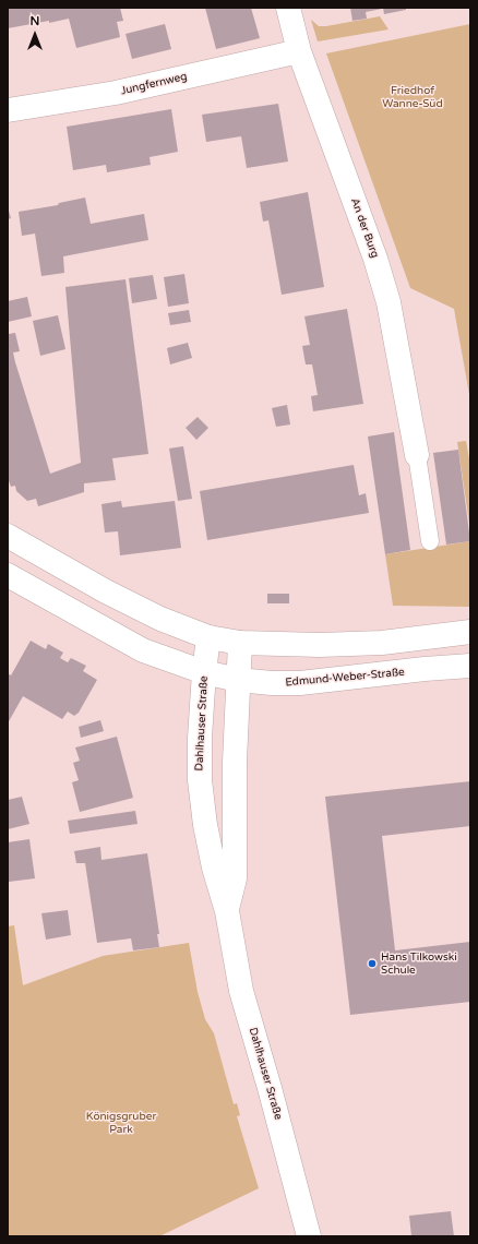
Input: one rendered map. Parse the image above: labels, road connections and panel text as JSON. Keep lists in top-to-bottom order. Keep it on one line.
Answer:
{"streets":{"street":["Jungfernweg","An der Burg","Edmund-Weber-Straße","Dahlhauser Straße"]},"crossings":[["Jungfernweg","An der Burg"],["Edmund-Weber-Straße","Dahlhauser Straße"]],"parks":["Friedhof Wanne-Süd","Königsgruber Park"],"places":["Hans Tilkowski Schule"],"north":"top"}
